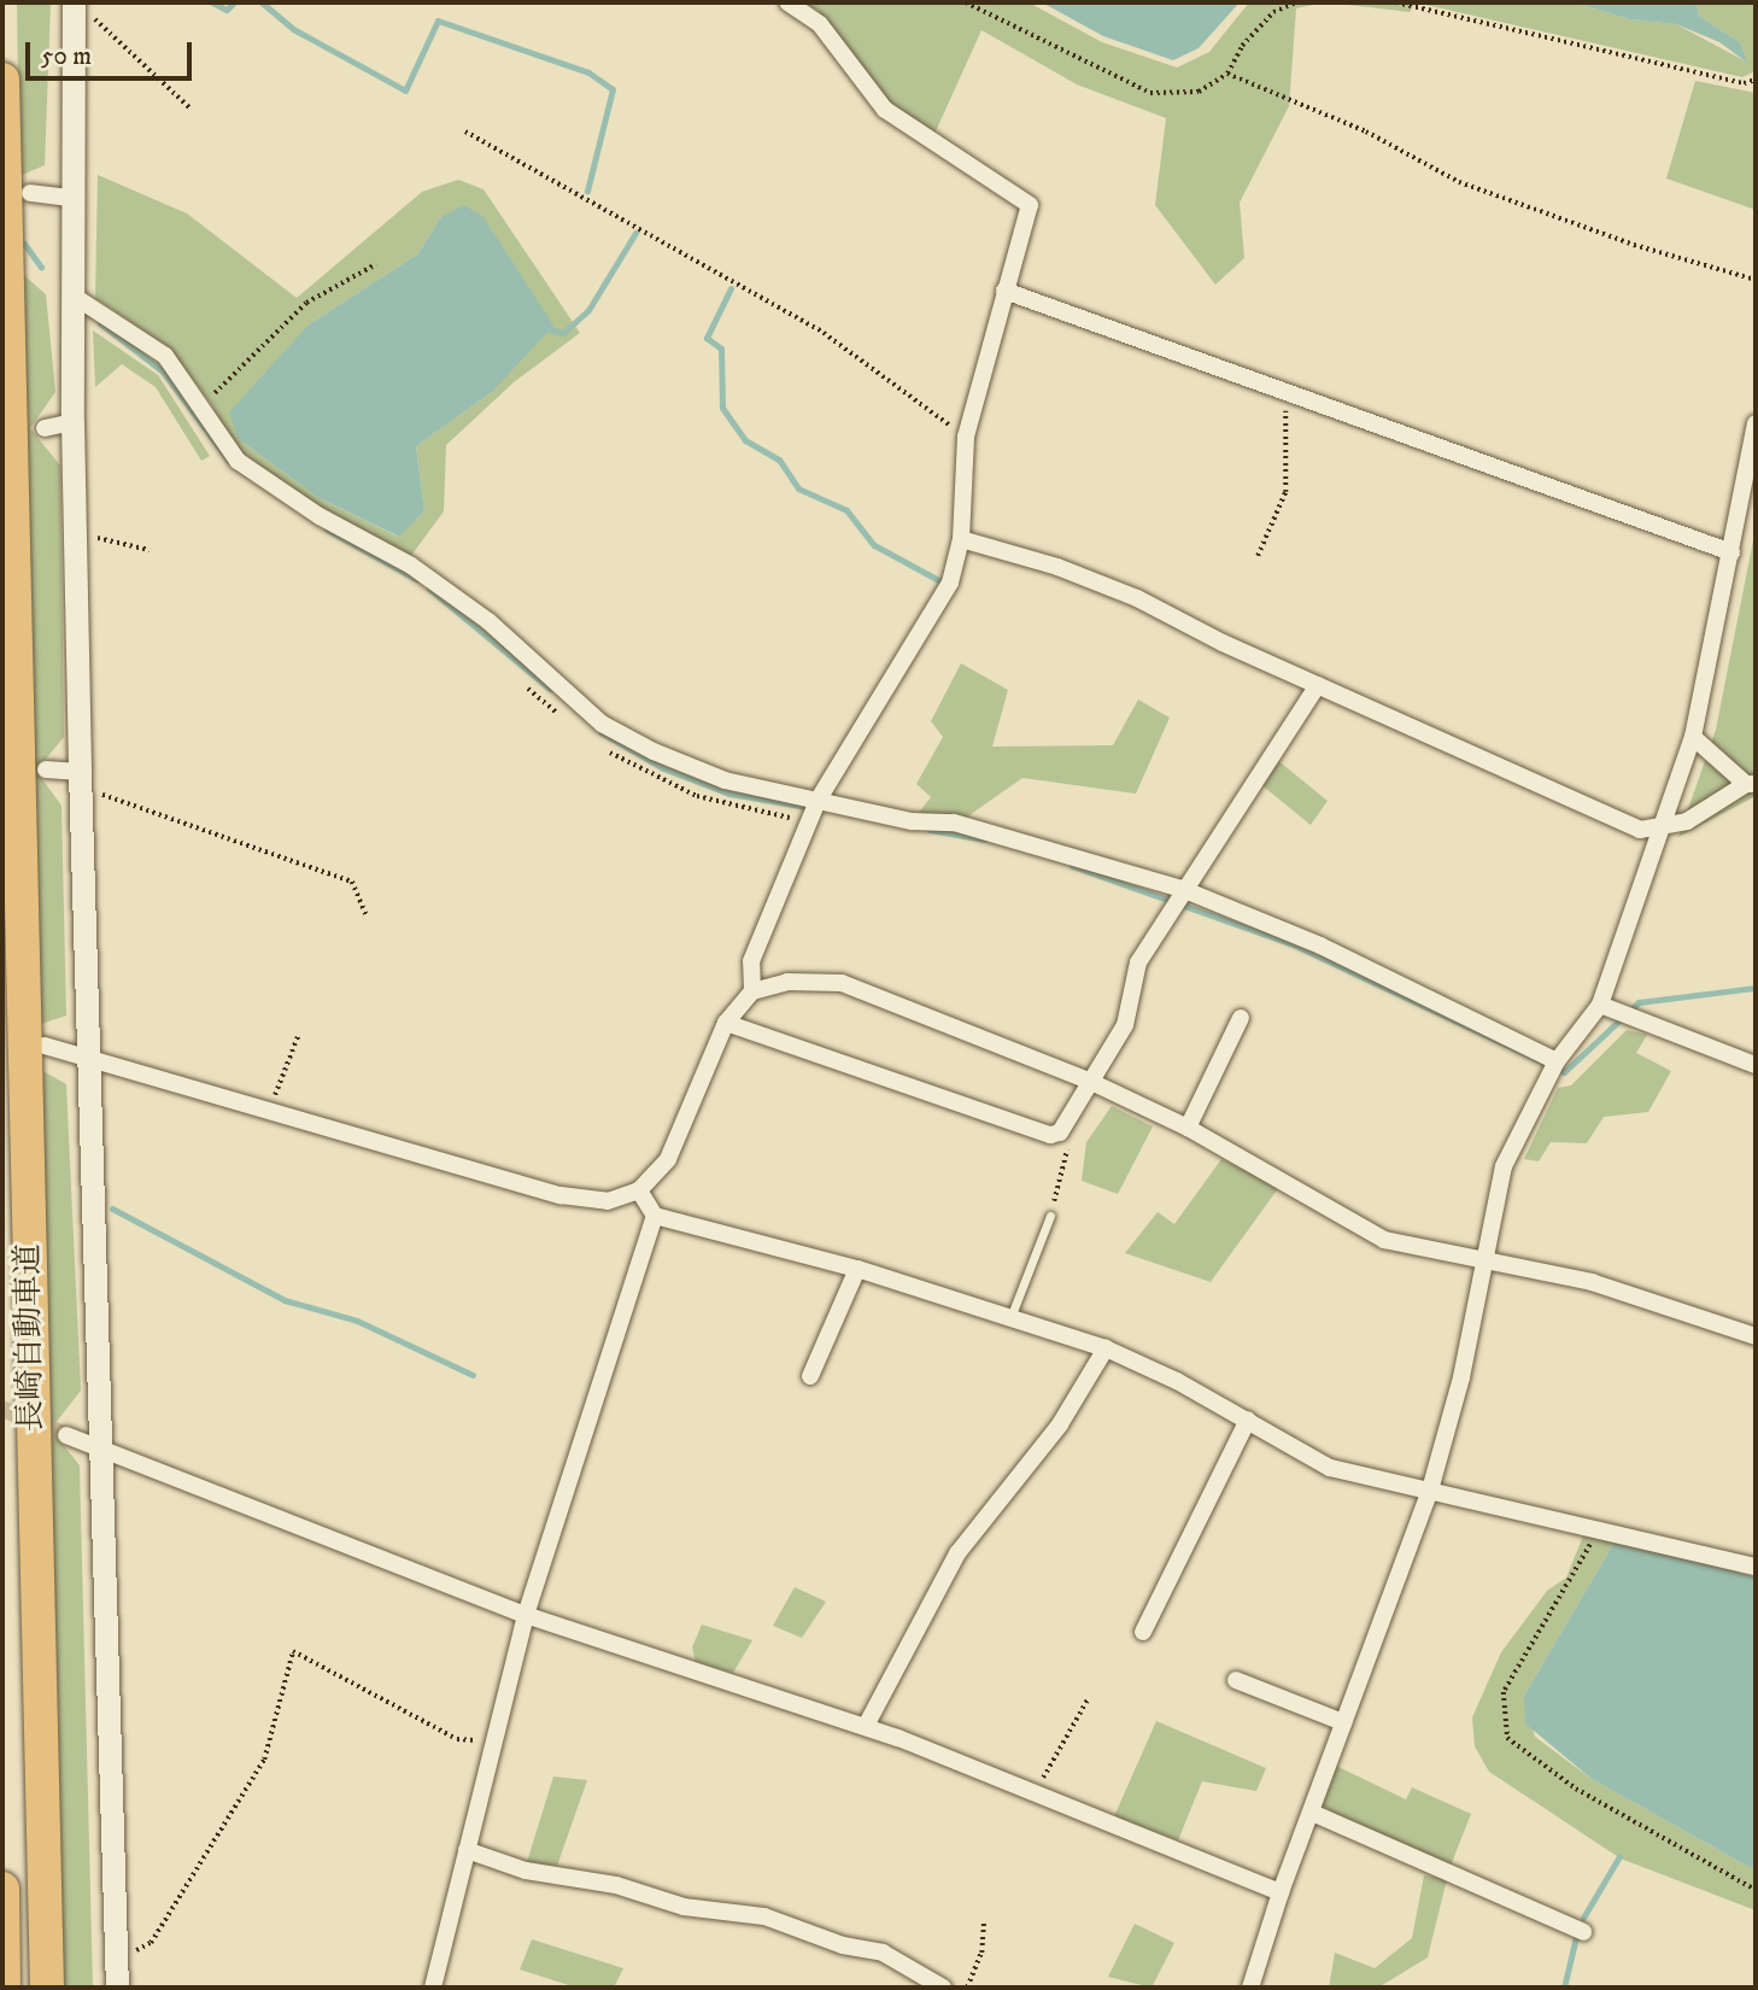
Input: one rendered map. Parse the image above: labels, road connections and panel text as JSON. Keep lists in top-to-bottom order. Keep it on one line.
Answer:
{"streets":{"highway":["長崎自動車道"]},"scale_bar":"50 m"}
